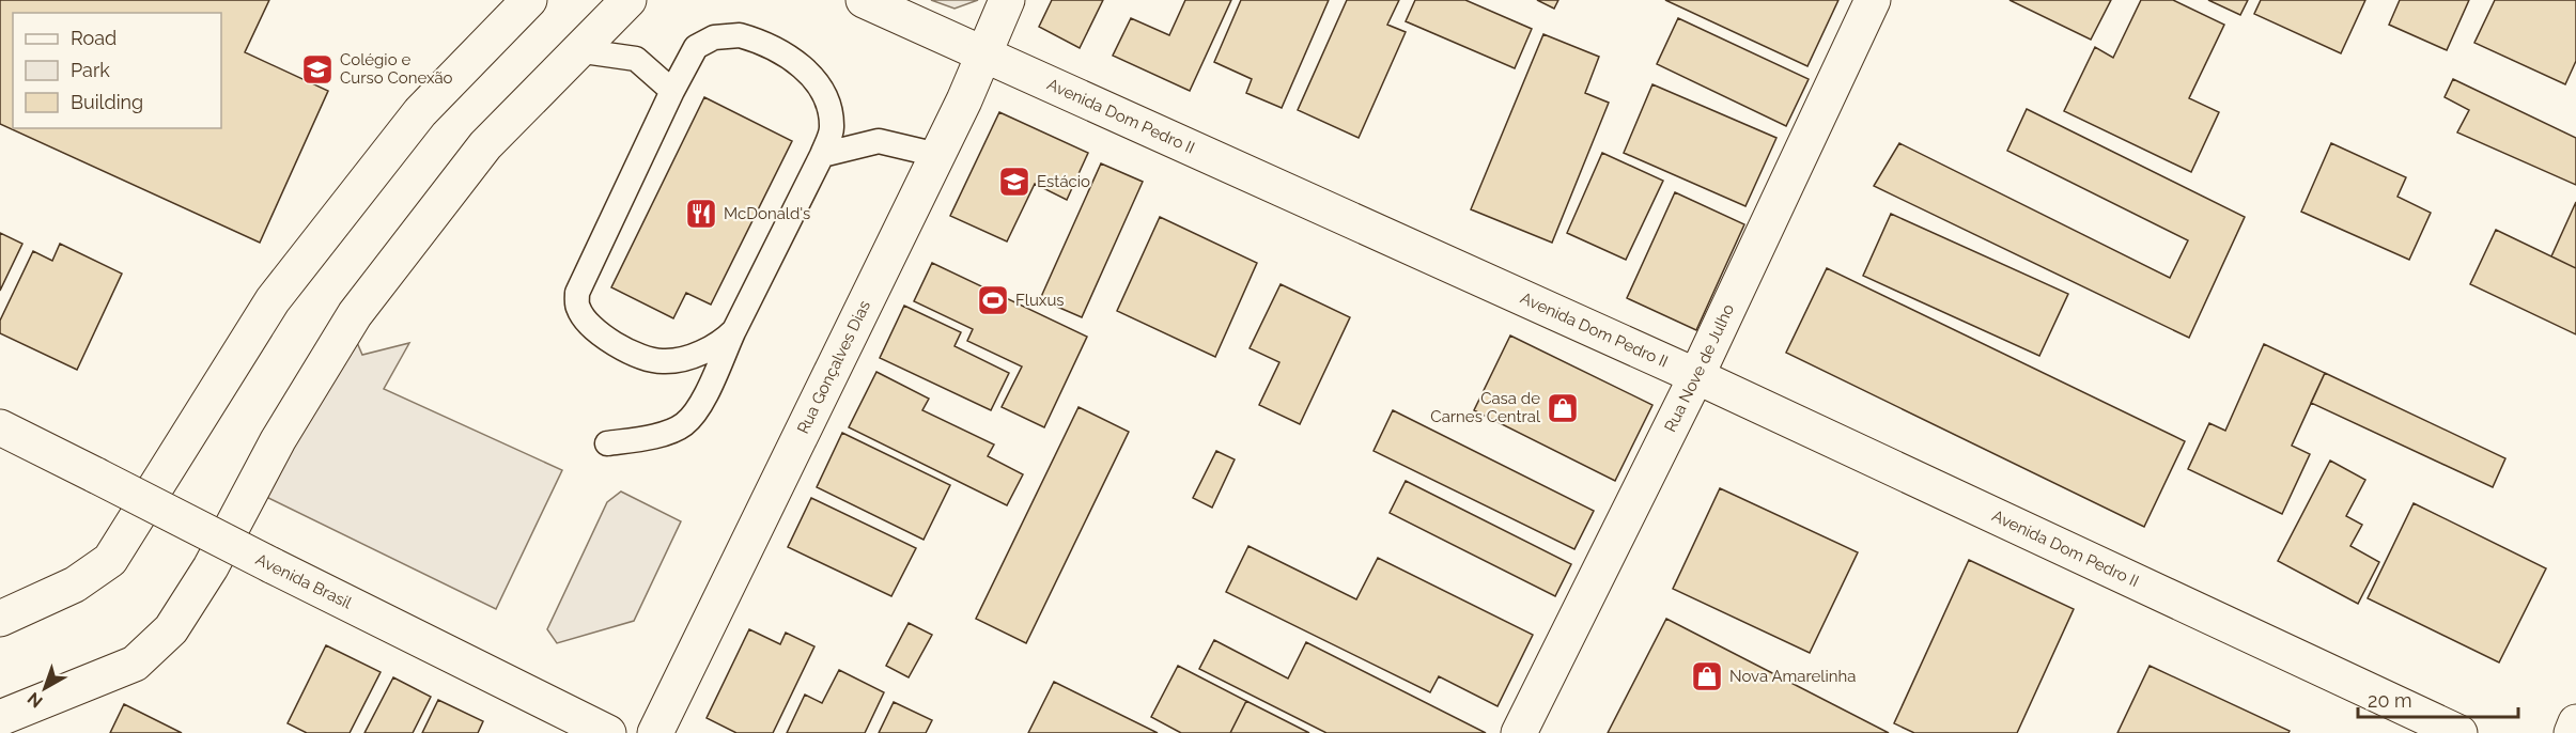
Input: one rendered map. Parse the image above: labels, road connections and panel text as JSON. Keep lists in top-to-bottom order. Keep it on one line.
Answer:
{"streets":{"street":["Avenida Dom Pedro II","Rua Gonçalves Dias","Rua Nove de Julho","Avenida Brasil"]},"crossings":[["Avenida Dom Pedro II","Rua Gonçalves Dias"],["Avenida Dom Pedro II","Rua Nove de Julho"]],"places":{"school or university":["Colégio e Curso Conexão","Estácio"],"restaurant":["McDonald's"],"sports":["Fluxus"],"shop":["Casa de Carnes Central","Nova Amarelinha"]},"legend":["Road","Park","Building"],"scale_bar":"20 m","north":"bottom left"}
